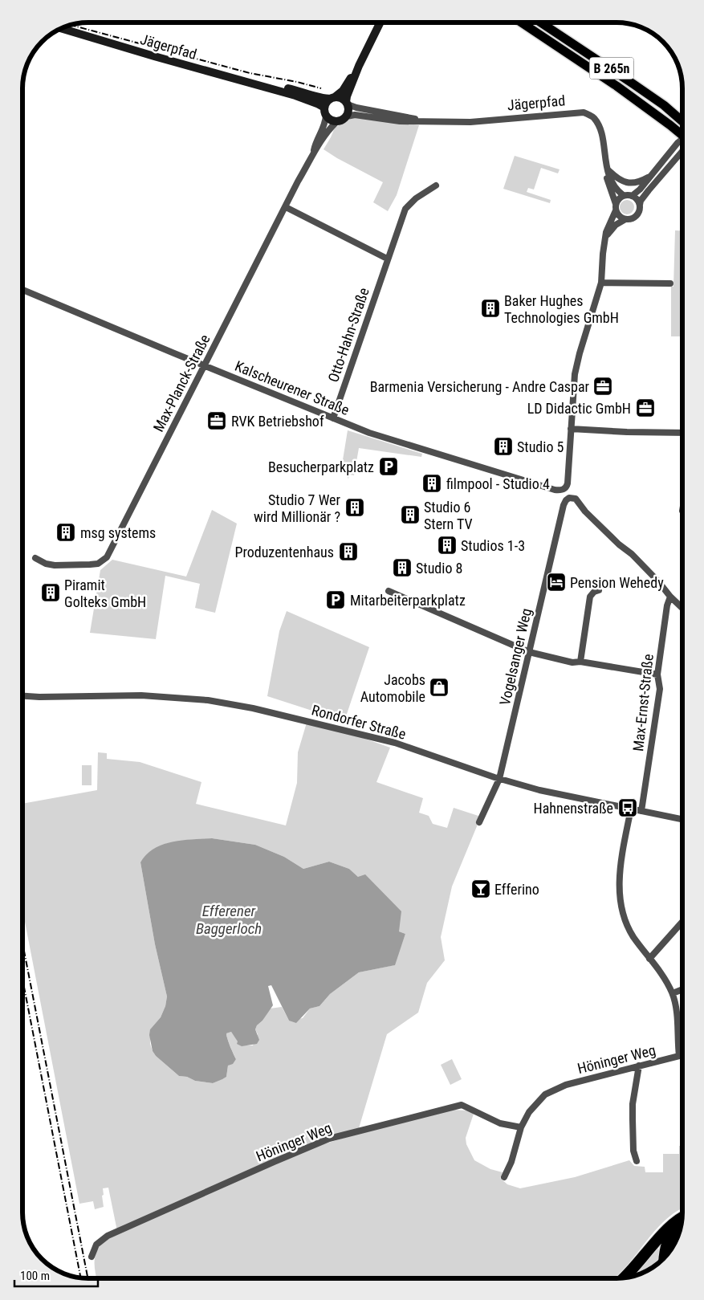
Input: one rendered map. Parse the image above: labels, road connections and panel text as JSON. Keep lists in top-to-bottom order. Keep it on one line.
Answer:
{"streets":{"main road":["Jägerpfad","B 265n"],"street":["Otto-Hahn-Straße","Max-Planck-Straße","Kalscheurener Straße","Vogelsanger Weg","Max-Ernst-Straße","Rondorfer Straße","Höninger Weg"]},"crossings":[["Jägerpfad","Max-Planck-Straße"],["Otto-Hahn-Straße","Kalscheurener Straße"],["Max-Planck-Straße","Kalscheurener Straße"],["Vogelsanger Weg","Max-Ernst-Straße"],["Vogelsanger Weg","Rondorfer Straße"],["Max-Ernst-Straße","Rondorfer Straße"]],"water":["Efferener Baggerloch"],"places":{"building":["Baker Hughes Technologies GmbH","Studio 5","filmpool - Studio 4","Studio 7 Wer wird Millionär ?","Studio 6 Stern TV","msg systems","Studios 1-3","Produzentenhaus","Studio 8","Piramit Golteks GmbH"],"office":["Barmenia Versicherung - Andre Caspar","LD Didactic GmbH","RVK Betriebshof"],"parking":["Besucherparkplatz","Mitarbeiterparkplatz"],"hotel":["Pension Wehedy"],"shop":["Jacobs Automobile"],"bus stop":["Hahnenstraße"],"bar":["Efferino"]},"scale_bar":"100 m"}
